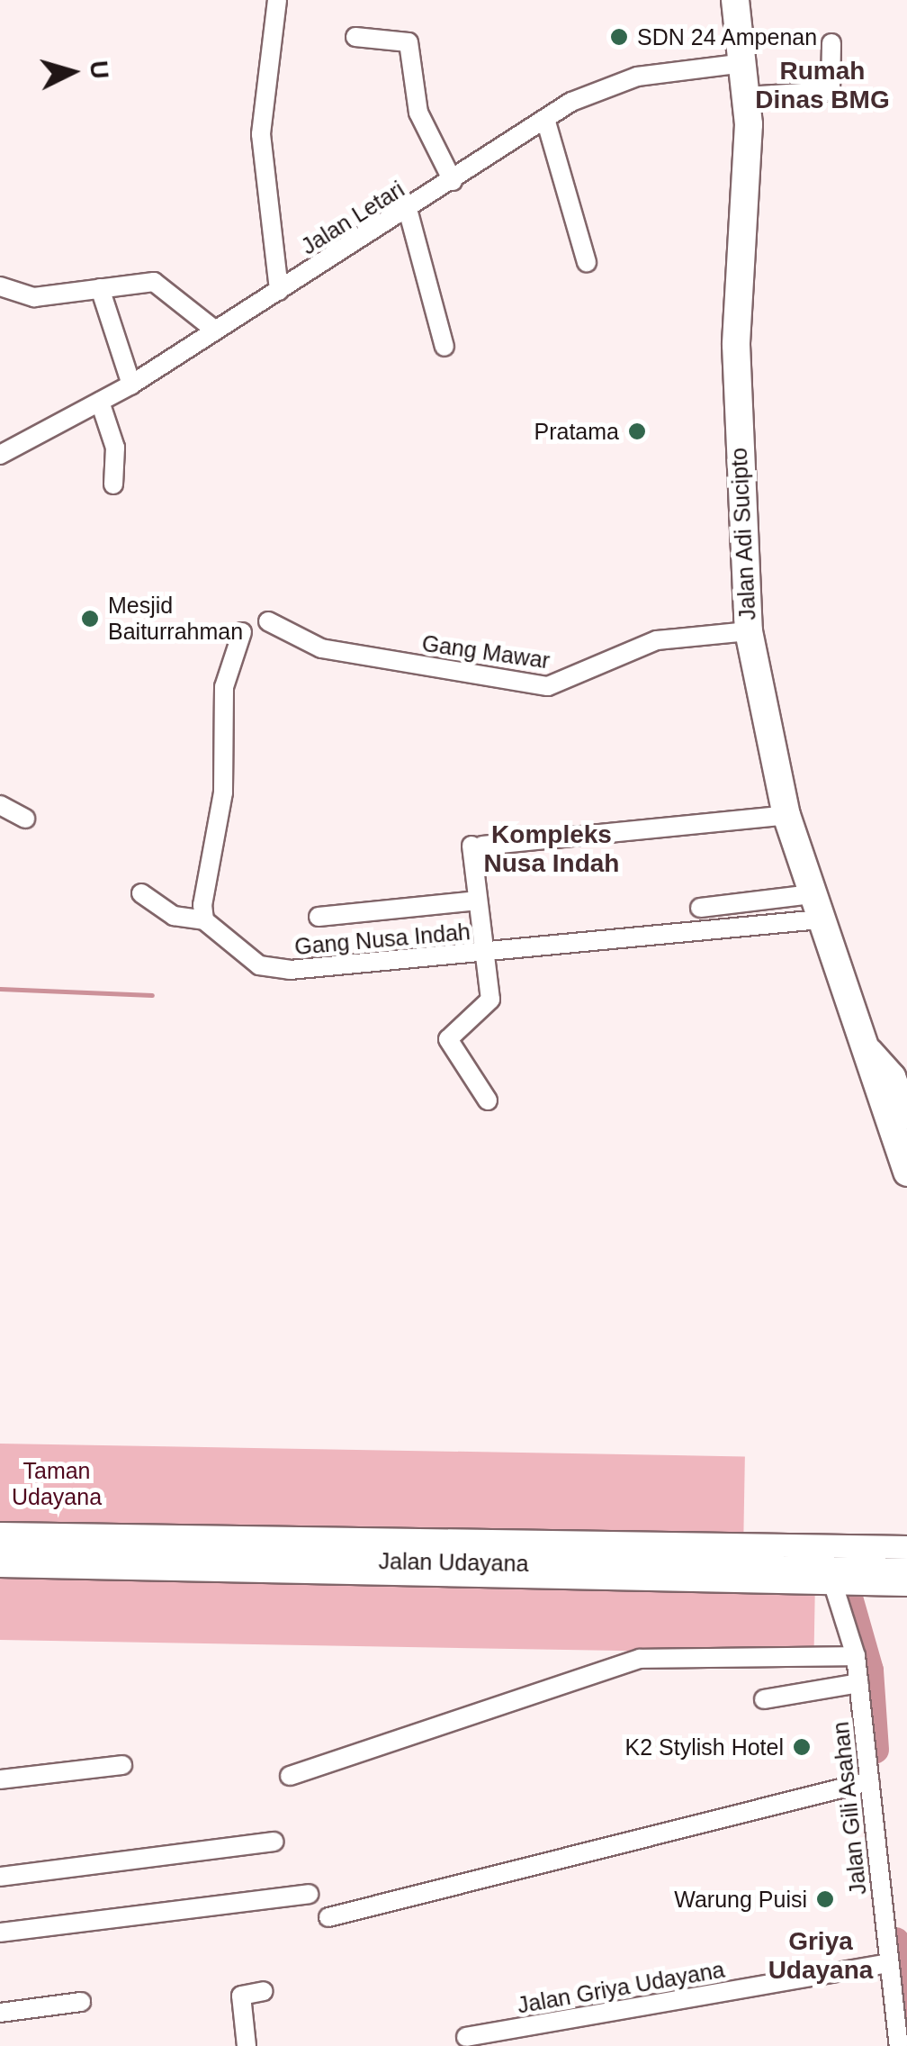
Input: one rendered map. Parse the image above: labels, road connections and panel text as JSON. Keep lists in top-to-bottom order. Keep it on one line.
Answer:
{"streets":{"highway":["Jalan Adi Sucipto"],"main road":["Jalan Udayana"],"street":["Jalan Letari","Gang Mawar","Gang Nusa Indah","Jalan Gili Asahan","Jalan Griya Udayana"]},"crossings":[["Jalan Letari","Jalan Adi Sucipto"],["Jalan Adi Sucipto","Gang Mawar"],["Jalan Adi Sucipto","Gang Nusa Indah"],["Jalan Udayana","Jalan Gili Asahan"],["Jalan Gili Asahan","Jalan Griya Udayana"]],"districts":["Rumah Dinas BMG","Kompleks Nusa Indah","Griya Udayana"],"parks":["Taman Udayana"],"places":["SDN 24 Ampenan","Pratama","Mesjid Baiturrahman","K2 Stylish Hotel","Warung Puisi"],"north":"right"}
